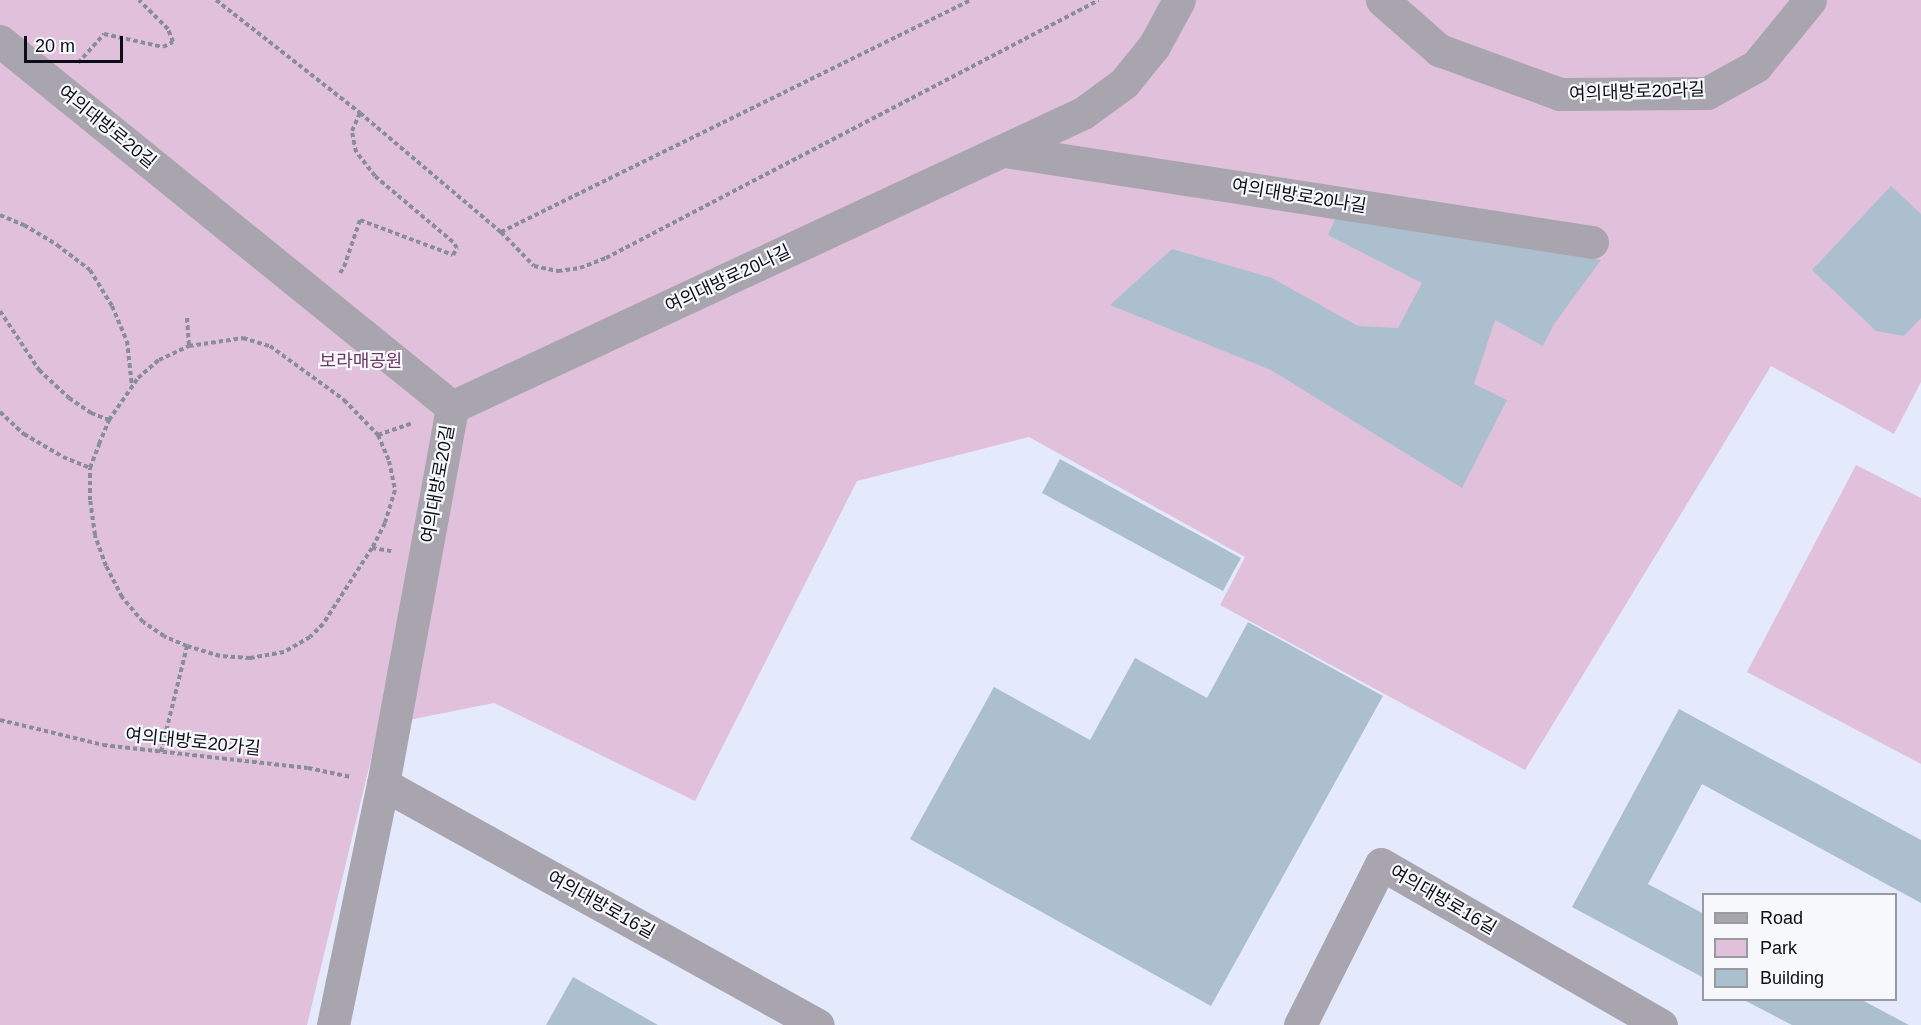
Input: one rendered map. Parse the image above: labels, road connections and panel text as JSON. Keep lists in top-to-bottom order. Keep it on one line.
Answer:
{"streets":{"street":["여의대방로20라길","여의대방로20길","여의대방로20나길","여의대방로16길"],"path":["여의대방로20가길"]},"crossings":[["여의대방로20길","여의대방로20나길"],["여의대방로20길","여의대방로20가길"],["여의대방로20길","여의대방로16길"],["여의대방로20가길","여의대방로16길"]],"parks":["보라매공원"],"legend":["Road","Park","Building"],"scale_bar":"20 m"}
